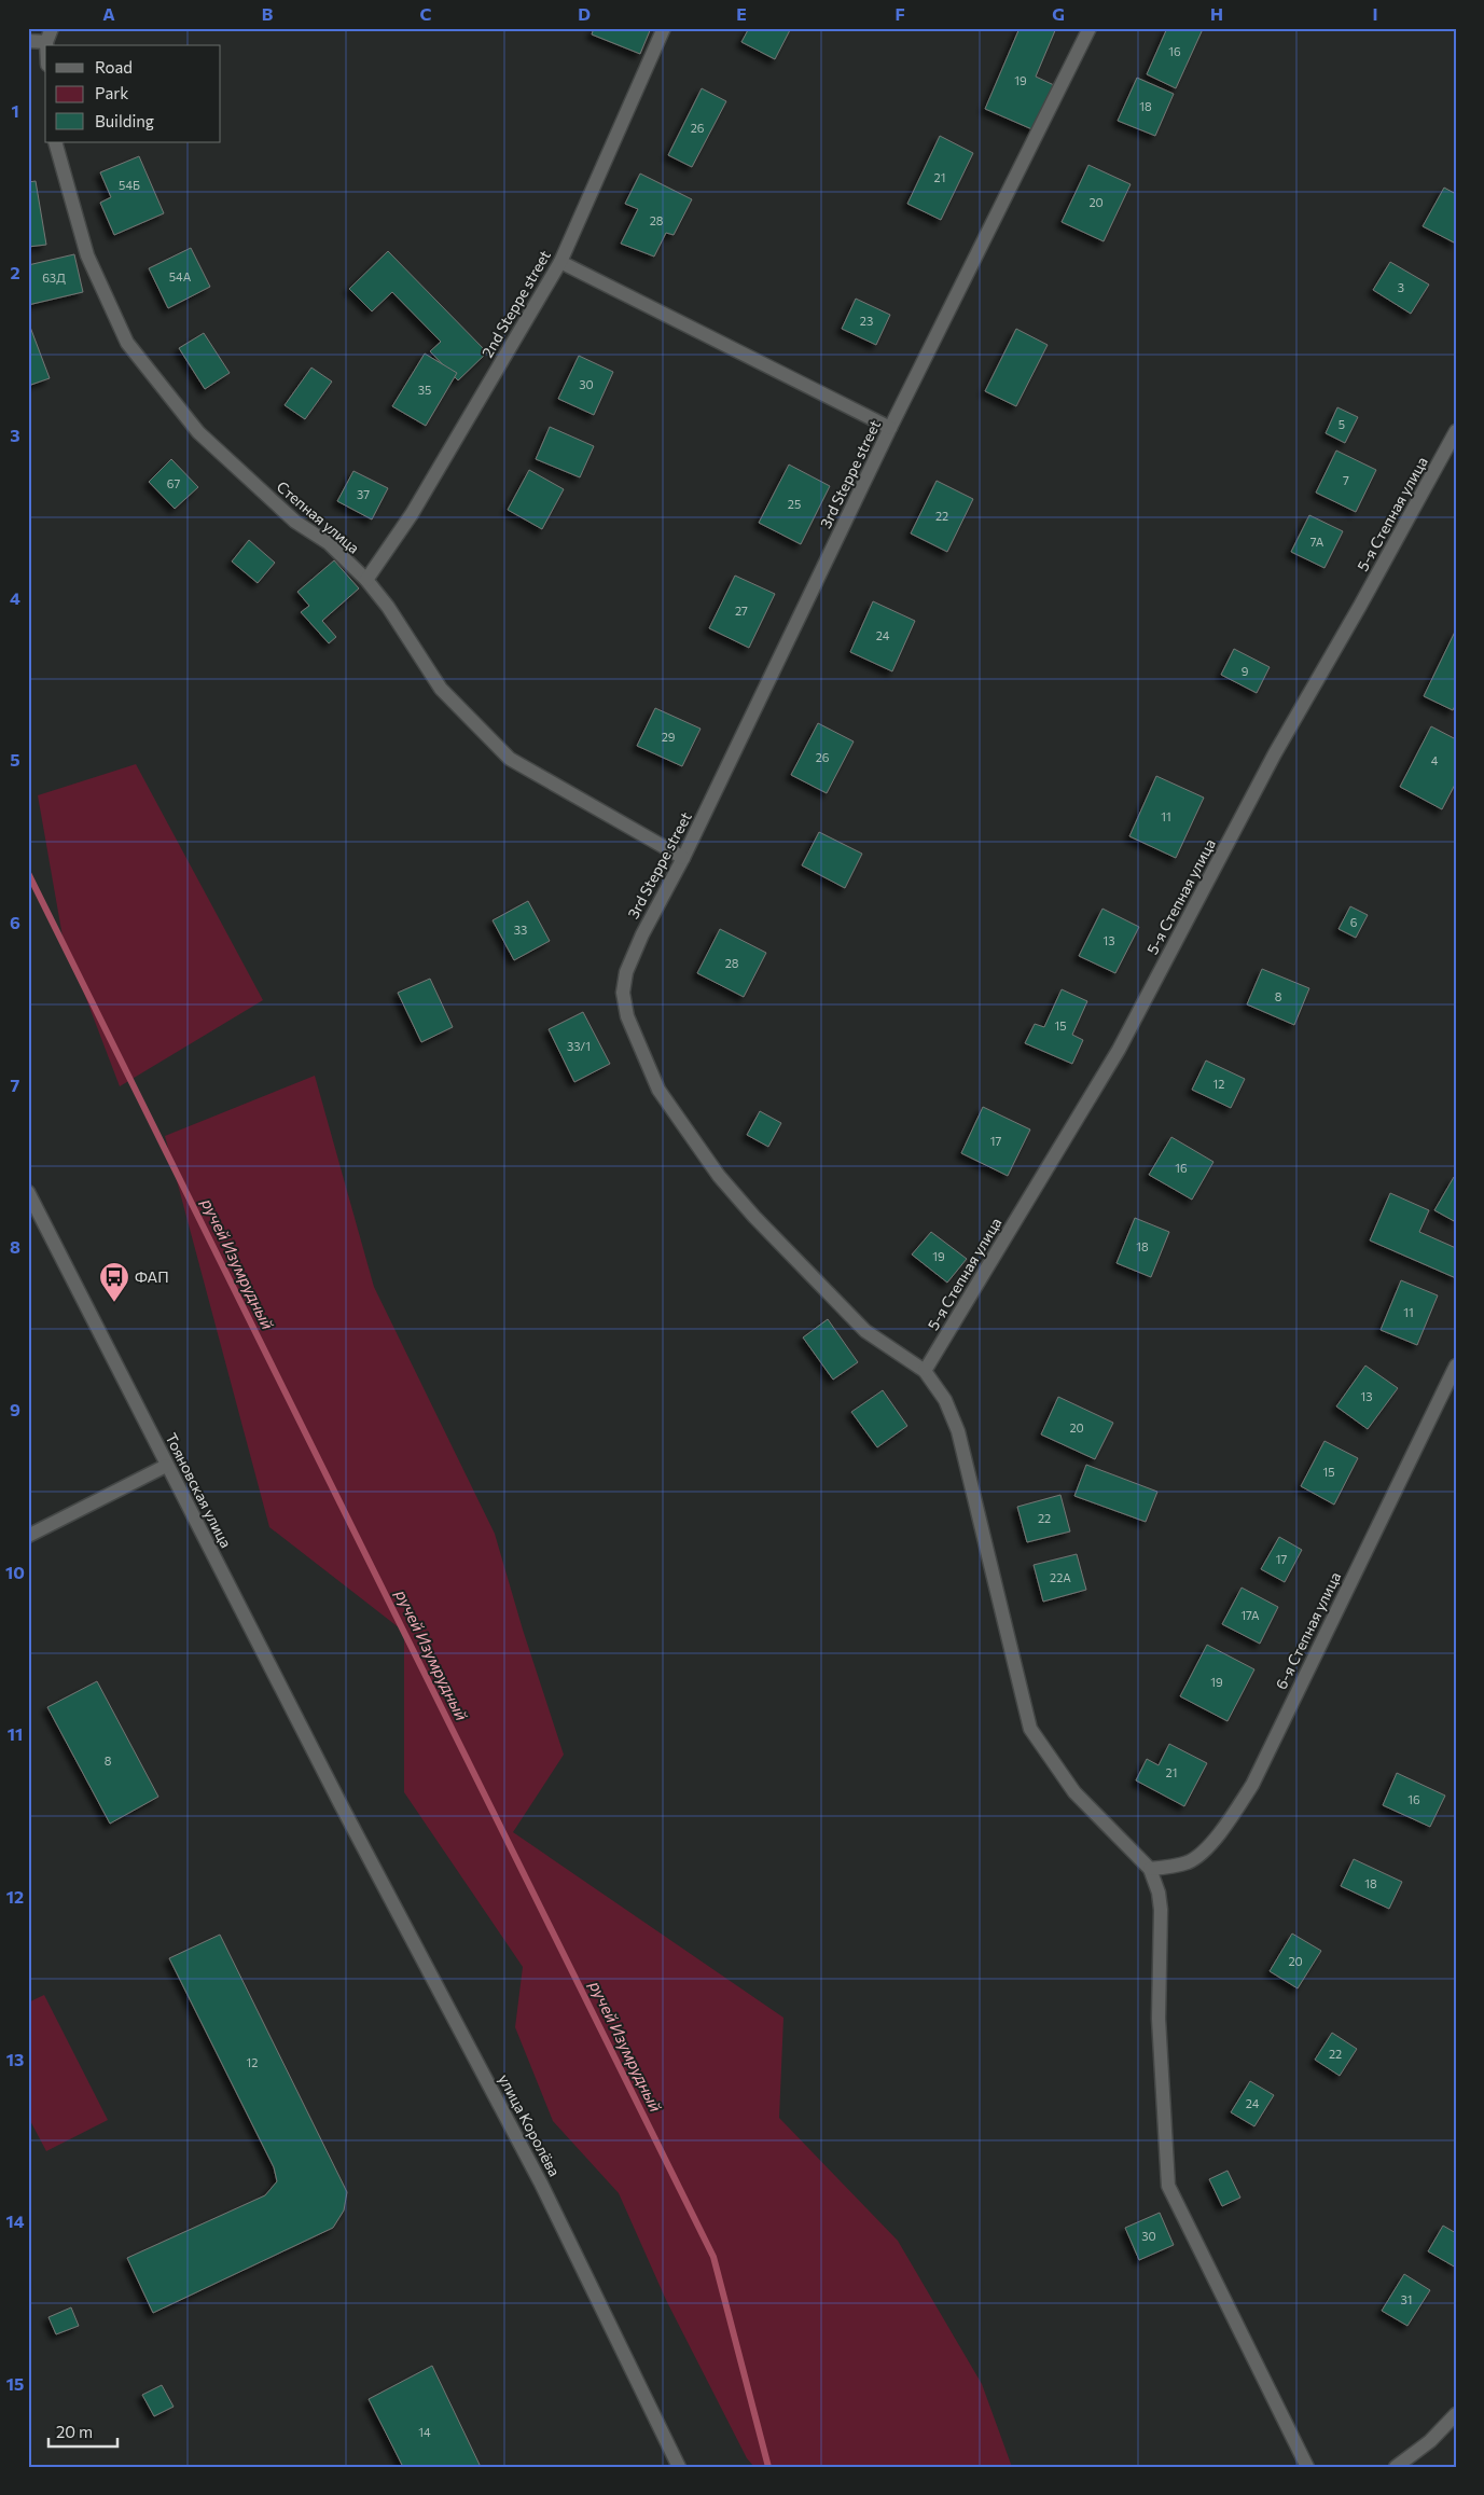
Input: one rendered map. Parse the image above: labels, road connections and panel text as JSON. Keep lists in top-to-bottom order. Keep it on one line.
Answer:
{"streets":{"street":["2nd Steppe street","3rd Steppe street","5-я Степная улица","Степная улица","Тояновская улица","6-я Степная улица","улица Королёва"]},"crossings":[["2nd Steppe street","Степная улица"],["3rd Steppe street","5-я Степная улица"],["3rd Steppe street","Степная улица"],["3rd Steppe street","6-я Степная улица"],["Тояновская улица","улица Королёва"]],"water":["ручей Изумрудный"],"places":{"bus stop":["ФАП"]},"house_numbers":["16","19","18","26","21","54Б","20","28","54А","63Д","3","23","30","35","5","7","67","37","25","22","7А","27","24","9","29","26","4","11","6","33","13","28","8","15","33/1","12","17","16","18","19","11","13","20","15","22","17","22А","17А","19","8","21","16","18","20","22","12","24","30","31","14"],"legend":["Road","Park","Building"],"scale_bar":"20 m","grid":{"columns":["A","B","C","D","E","F","G","H","I"],"rows":["1","2","3","4","5","6","7","8","9","10","11","12","13","14","15"]}}
